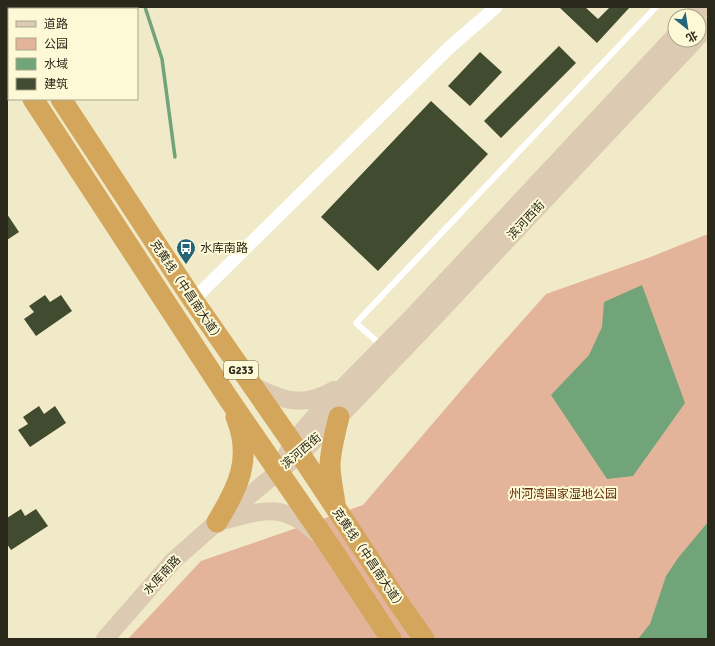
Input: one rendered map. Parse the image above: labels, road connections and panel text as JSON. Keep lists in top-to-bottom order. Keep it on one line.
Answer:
{"streets":{"highway":["克黄线（中昌南大道）","G233"],"main road":["滨河西街","水库南路"]},"crossings":[["滨河西街","克黄线（中昌南大道）"],["滨河西街","水库南路"],["克黄线（中昌南大道）","水库南路"]],"parks":["州河湾国家湿地公园"],"places":{"bus stop":["水库南路"]},"legend":["道路","公园","水域","建筑"],"north":"bottom right"}
